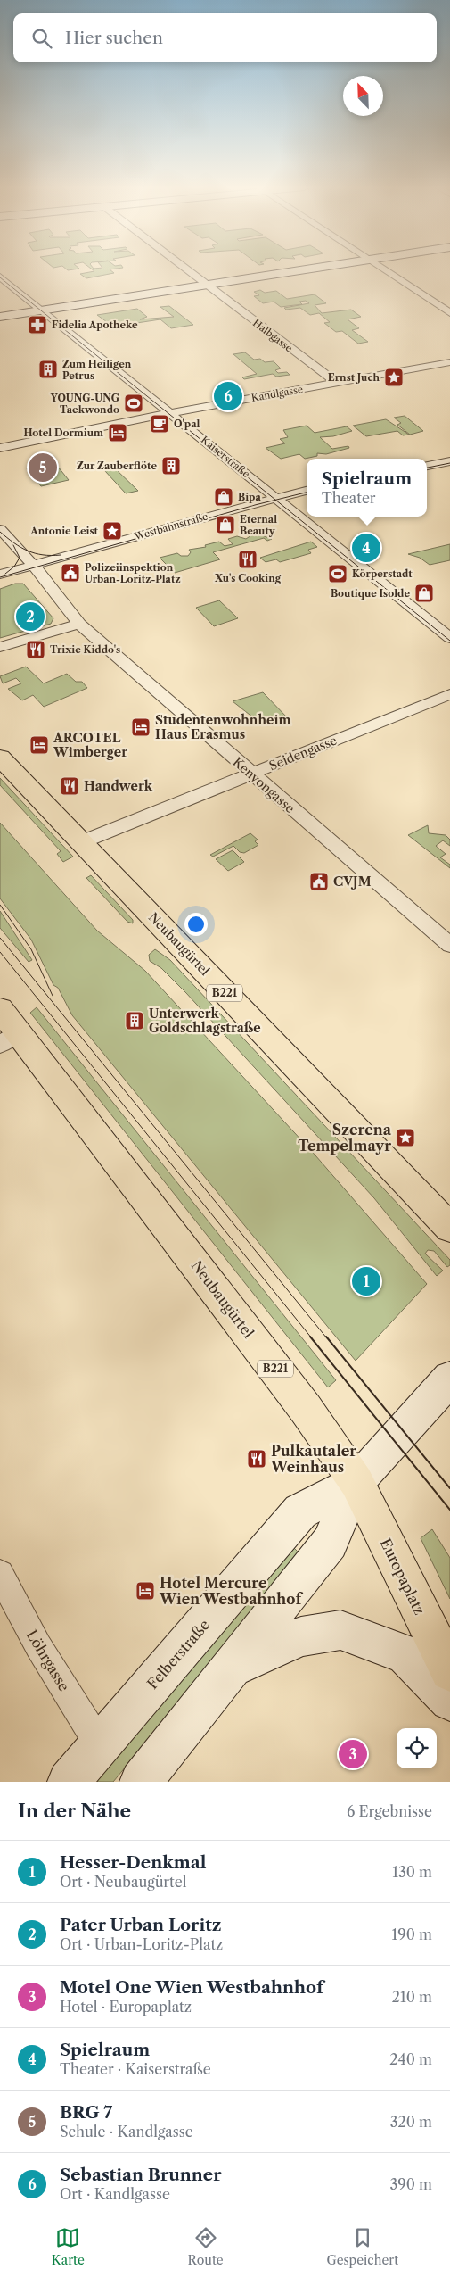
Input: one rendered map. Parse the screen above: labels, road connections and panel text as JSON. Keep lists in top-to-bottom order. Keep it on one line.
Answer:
{"streets":{"main road":["Neubaugürtel","B221","Europaplatz","Felberstraße"],"street":["Halbgasse","Kandlgasse","Kaiserstraße","Westbahnstraße","Seidengasse","Kenyongasse","Löhrgasse"]},"crossings":[["Halbgasse","Kandlgasse"],["Kandlgasse","Kaiserstraße"],["Kaiserstraße","Westbahnstraße"],["Westbahnstraße","Kenyongasse"],["Seidengasse","Kenyongasse"],["Seidengasse","Neubaugürtel"],["Neubaugürtel","Europaplatz"],["Neubaugürtel","Felberstraße"],["Europaplatz","Felberstraße"],["Felberstraße","Löhrgasse"]],"places":{"pharmacy":["Fidelia Apotheke"],"building":["Zum Heiligen Petrus","Zur Zauberflöte","Unterwerk Goldschlagstraße"],"place":["Ernst Juch","Antonie Leist","Szerena Tempelmayr"],"sports":["YOUNG-UNG Taekwondo","Körperstadt"],"cafe":["O'pal"],"hotel":["Hotel Dormium","Studentenwohnheim Haus Erasmus","ARCOTEL Wimberger","Hotel Mercure Wien Westbahnhof"],"shop":["Bipa","Eternal Beauty","Boutique Isolde"],"restaurant":["Xu's Cooking","Trixie Kiddo's","Handwerk","Pulkautaler Weinhaus"],"public building":["Polizeiinspektion Urban-Loritz-Platz","CVJM"]},"north":"top left","page":{"search":"Hier suchen","pins":["6","5","4","2","1","3"],"popup":["Spielraum","Theater"],"heading":["In der Nähe","6 Ergebnisse"],"list":[{"mark":"1","name":"Hesser-Denkmal","note":"Ort · Neubaugürtel","value":"130 m"},{"mark":"2","name":"Pater Urban Loritz","note":"Ort · Urban-Loritz-Platz","value":"190 m"},{"mark":"3","name":"Motel One Wien Westbahnhof","note":"Hotel · Europaplatz","value":"210 m"},{"mark":"4","name":"Spielraum","note":"Theater · Kaiserstraße","value":"240 m"},{"mark":"5","name":"BRG 7","note":"Schule · Kandlgasse","value":"320 m"},{"mark":"6","name":"Sebastian Brunner","note":"Ort · Kandlgasse","value":"390 m"}],"nav":["Karte","Route","Gespeichert"]}}
